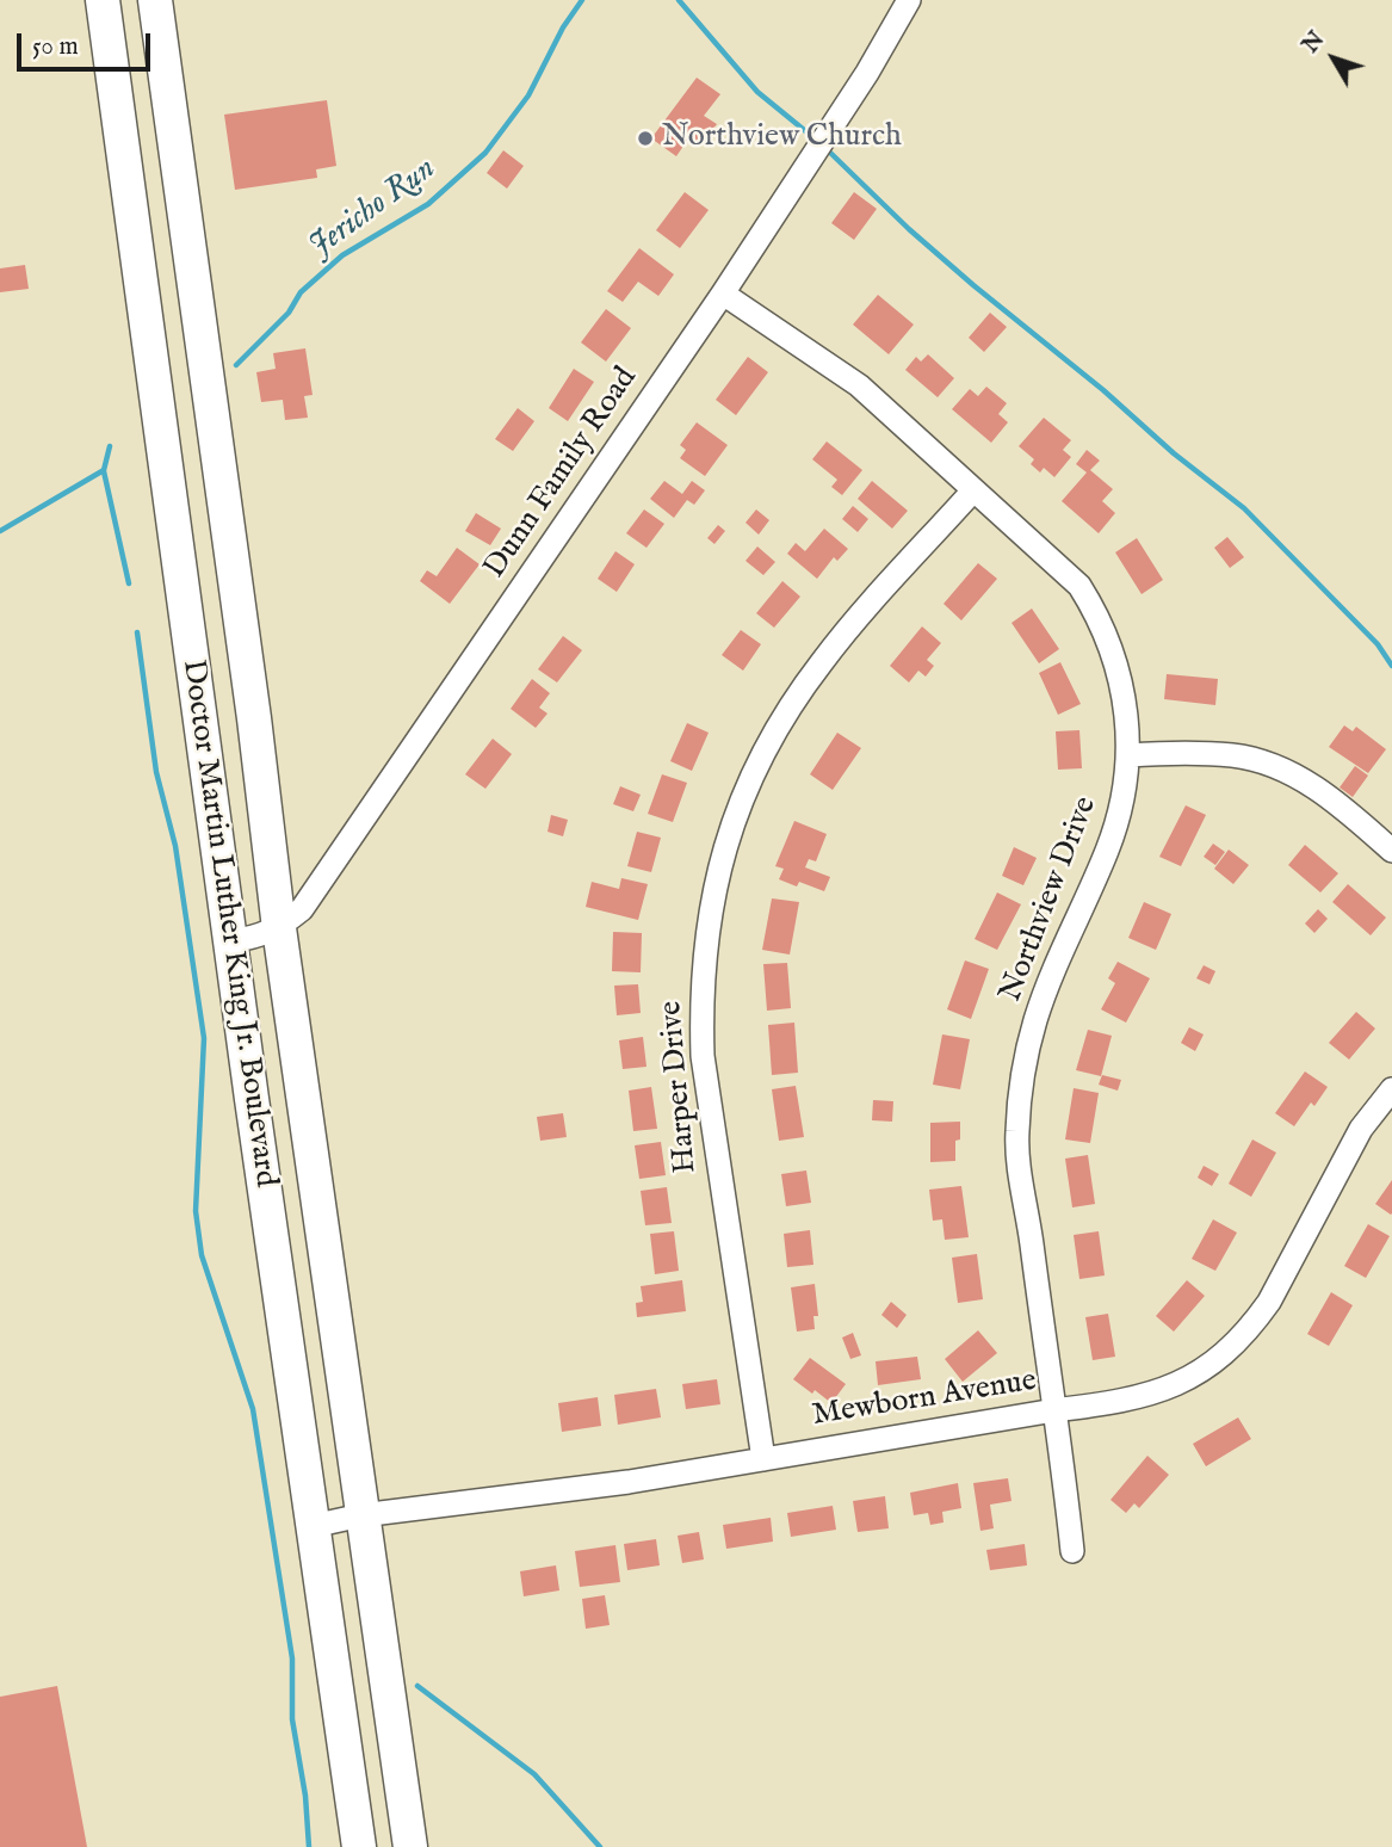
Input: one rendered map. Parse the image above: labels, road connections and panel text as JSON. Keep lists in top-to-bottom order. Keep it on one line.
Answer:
{"streets":{"highway":["Doctor Martin Luther King Jr. Boulevard"],"street":["Dunn Family Road","Northview Drive","Harper Drive","Mewborn Avenue"]},"crossings":[["Dunn Family Road","Northview Drive"],["Dunn Family Road","Doctor Martin Luther King Jr. Boulevard"],["Northview Drive","Harper Drive"],["Northview Drive","Mewborn Avenue"],["Doctor Martin Luther King Jr. Boulevard","Mewborn Avenue"],["Harper Drive","Mewborn Avenue"]],"water":["Jericho Run"],"places":["Northview Church"],"scale_bar":"50 m","north":"top left"}
